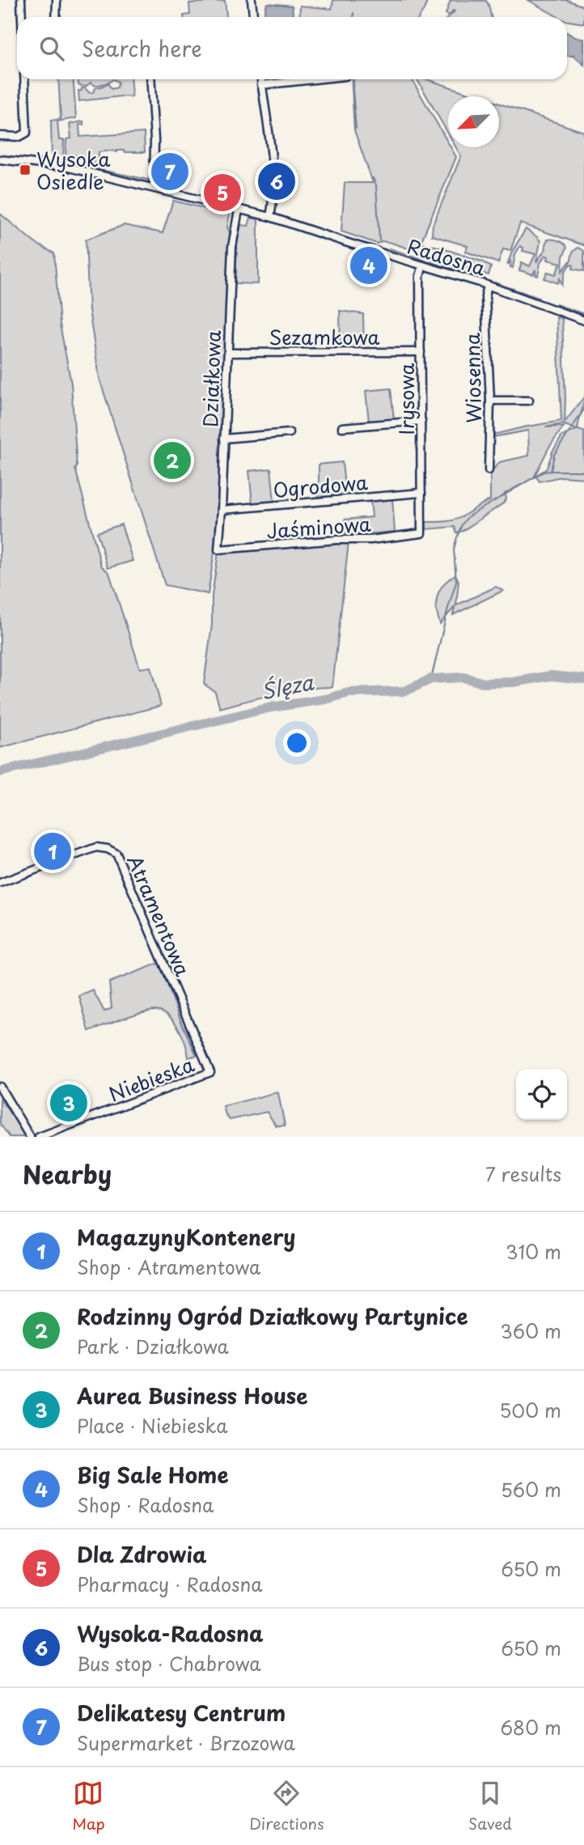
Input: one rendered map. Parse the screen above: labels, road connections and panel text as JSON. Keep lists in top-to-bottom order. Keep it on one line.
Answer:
{"streets":{"street":["Radosna","Sezamkowa","Wiosenna","Działkowa","Irysowa","Ogrodowa","Jaśminowa","Atramentowa","Niebieska"]},"crossings":[["Radosna","Wiosenna"],["Radosna","Działkowa"],["Radosna","Irysowa"],["Sezamkowa","Działkowa"],["Sezamkowa","Irysowa"],["Działkowa","Ogrodowa"],["Działkowa","Jaśminowa"],["Irysowa","Ogrodowa"],["Irysowa","Jaśminowa"],["Atramentowa","Niebieska"]],"water":["Ślęza"],"places":{"transit":["Wysoka Osiedle"]},"north":"bottom left","page":{"search":"Search here","pins":["7","6","5","4","2","1","3"],"heading":["Nearby","7 results"],"list":[{"mark":"1","name":"MagazynyKontenery","note":"Shop · Atramentowa","value":"310 m"},{"mark":"2","name":"Rodzinny Ogród Działkowy Partynice","note":"Park · Działkowa","value":"360 m"},{"mark":"3","name":"Aurea Business House","note":"Place · Niebieska","value":"500 m"},{"mark":"4","name":"Big Sale Home","note":"Shop · Radosna","value":"560 m"},{"mark":"5","name":"Dla Zdrowia","note":"Pharmacy · Radosna","value":"650 m"},{"mark":"6","name":"Wysoka-Radosna","note":"Bus stop · Chabrowa","value":"650 m"},{"mark":"7","name":"Delikatesy Centrum","note":"Supermarket · Brzozowa","value":"680 m"}],"nav":["Map","Directions","Saved"]}}
